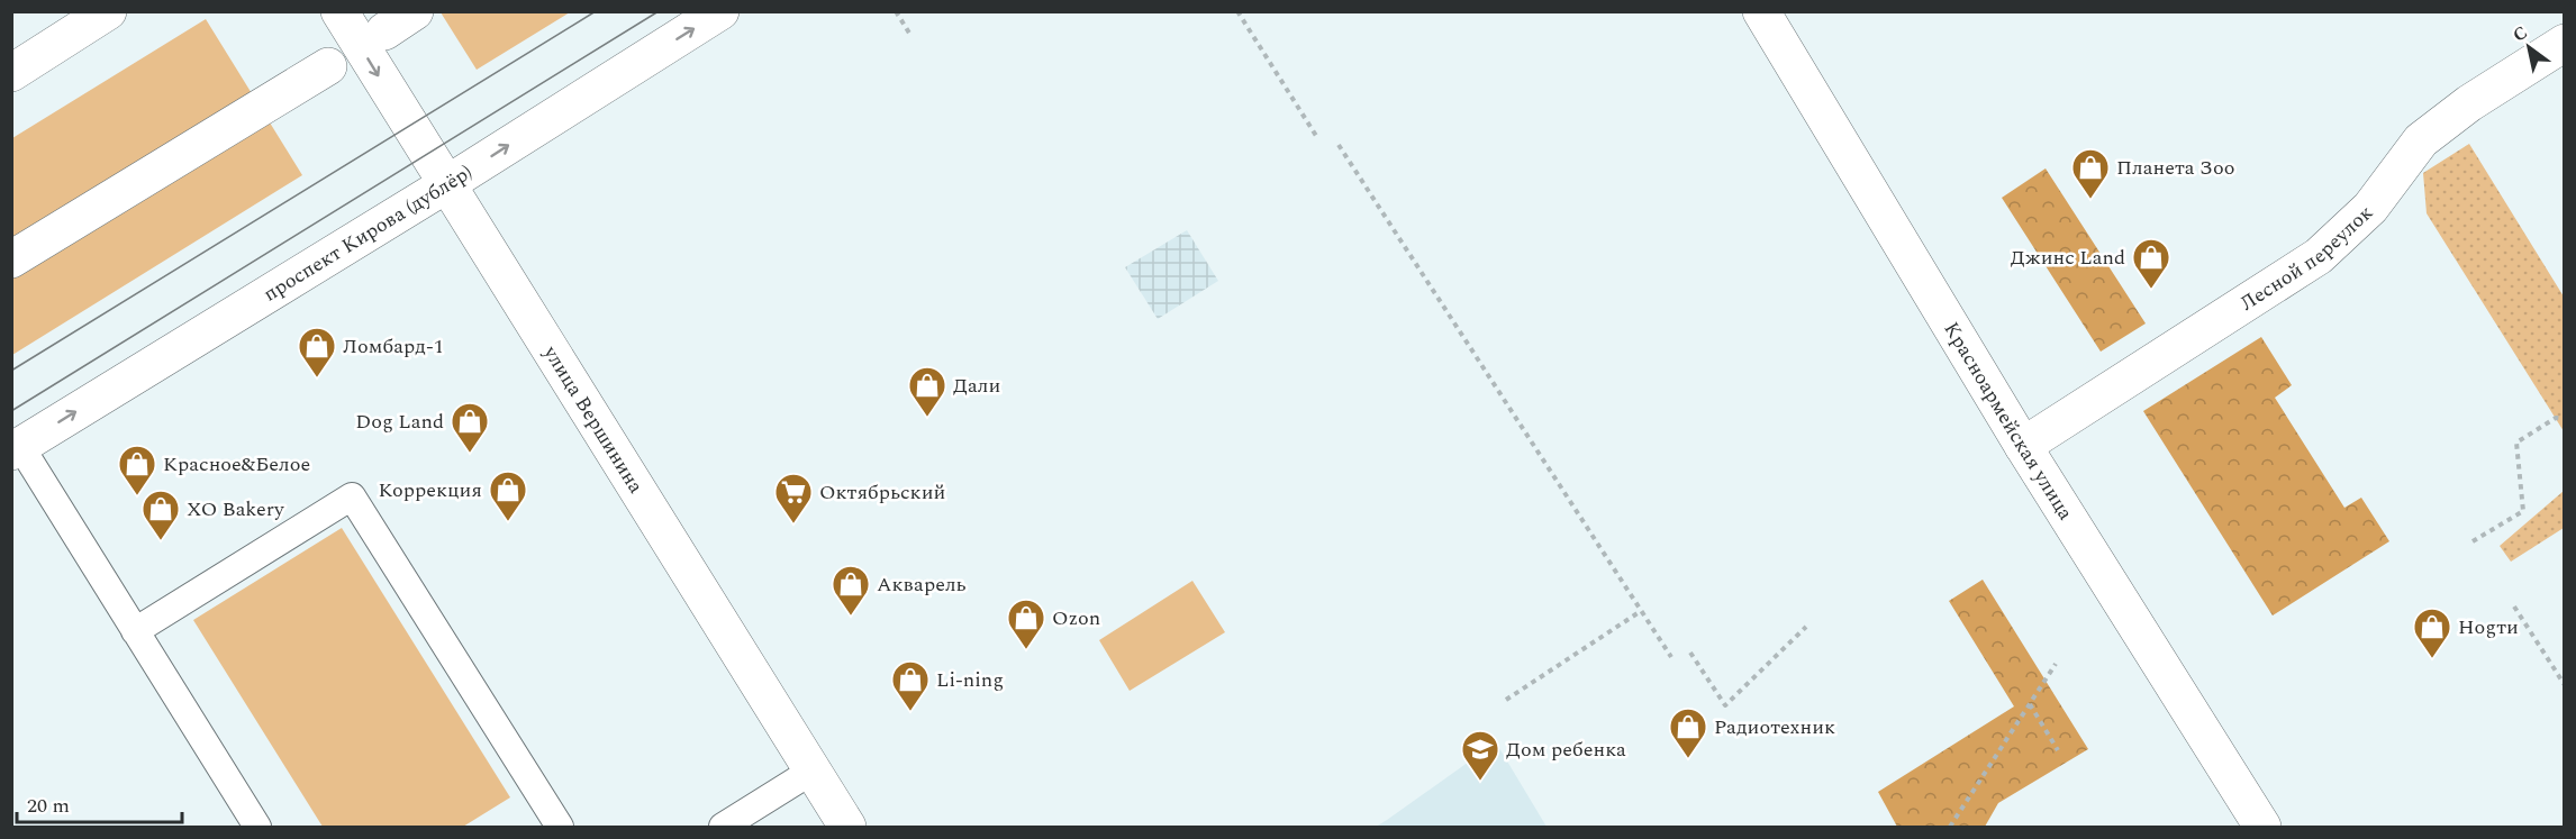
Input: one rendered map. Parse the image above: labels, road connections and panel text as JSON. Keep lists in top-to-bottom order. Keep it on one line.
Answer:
{"streets":{"street":["проспект Кирова (дублёр)","Лесной переулок","улица Вершинина","Красноармейская улица"]},"crossings":[["проспект Кирова (дублёр)","улица Вершинина"],["Лесной переулок","Красноармейская улица"]],"places":{"shop":["Планета Зоо","Джинс Land","Ломбард-1","Дали","Dog Land","Красное&Белое","Коррекция","XO Bakery","Акварель","Ozon","Ноgти","Li-ning","Радиотехник"],"supermarket":["Октябрьский"],"school or university":["Дом ребенка"]},"scale_bar":"20 m","north":"top left"}
